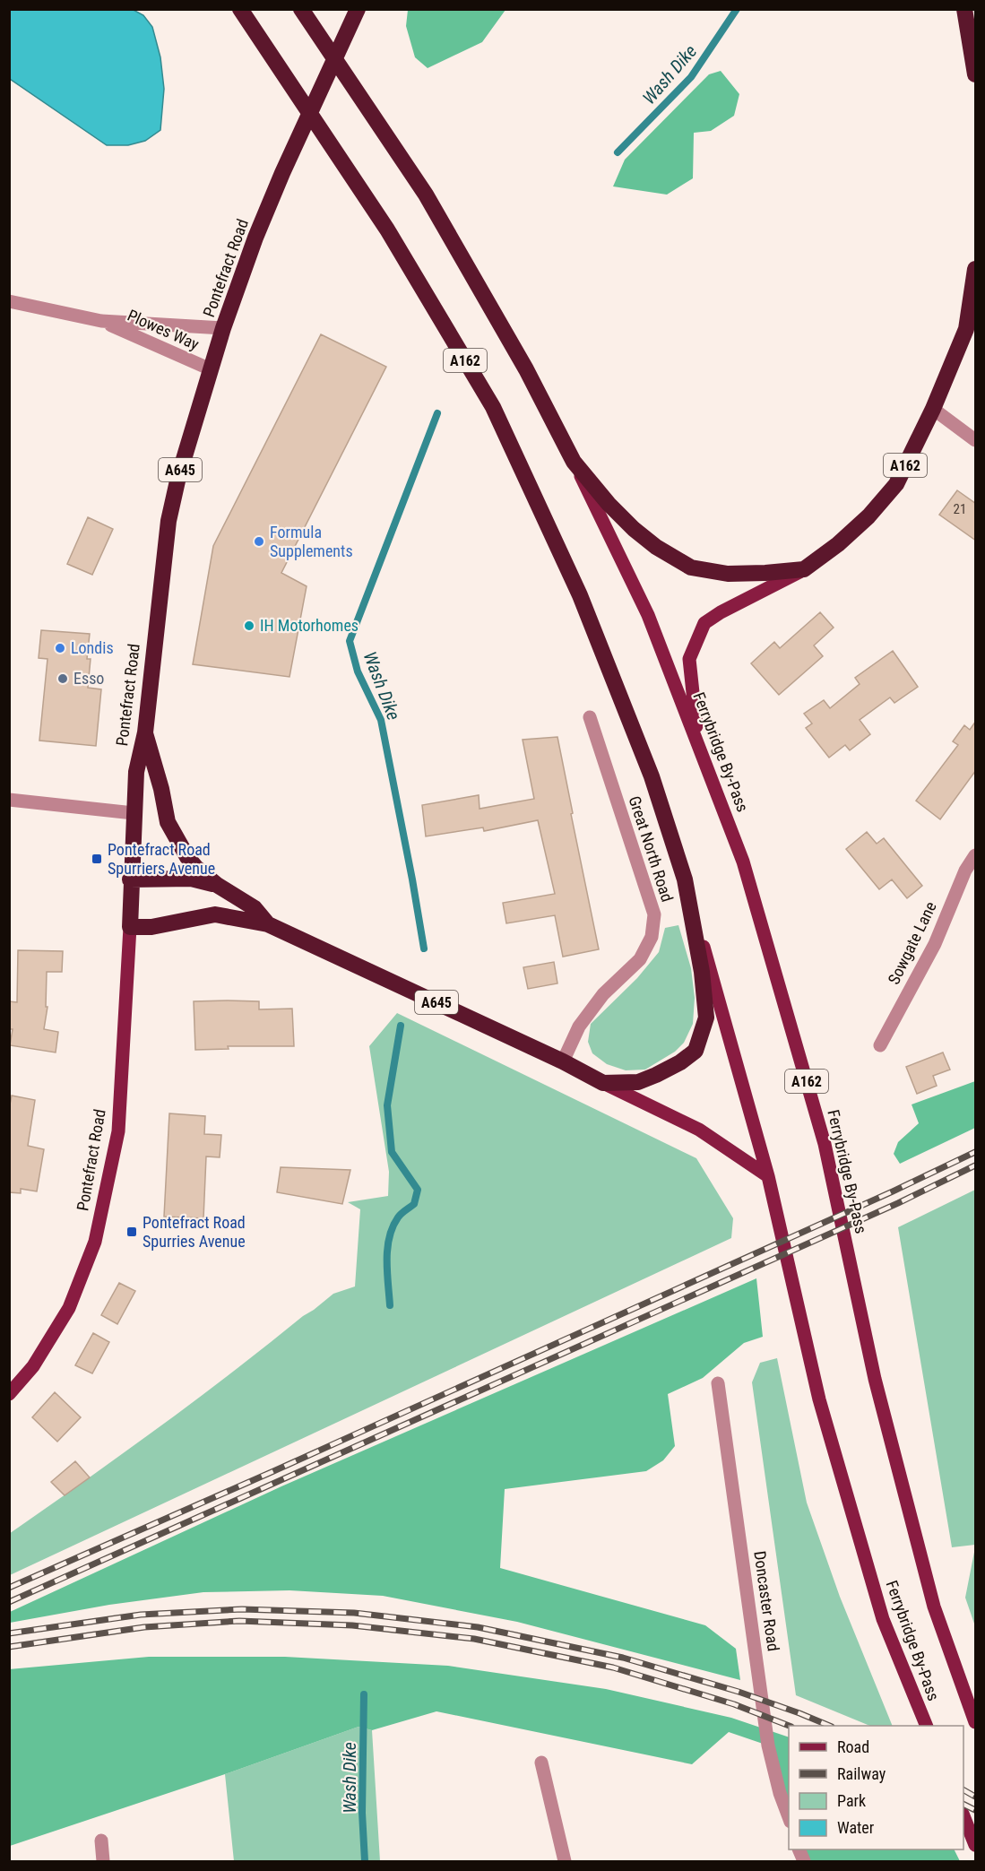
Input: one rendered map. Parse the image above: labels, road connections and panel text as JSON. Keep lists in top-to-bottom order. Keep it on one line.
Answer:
{"streets":{"highway":["Pontefract Road","A162","A645"],"main road":["Ferrybridge By-Pass"],"street":["Plowes Way","Great North Road","Sowgate Lane","Doncaster Road"]},"crossings":[["Pontefract Road","Plowes Way"],["Pontefract Road","A645"],["A162","Ferrybridge By-Pass"],["A645","Great North Road"]],"water":["Wash Dike"],"places":{"other":["Formula Supplements","IH Motorhomes","Londis","Esso"],"transit":["Pontefract Road Spurriers Avenue","Pontefract Road Spurries Avenue"]},"house_numbers":["21"],"legend":["Road","Railway","Park","Water"]}
